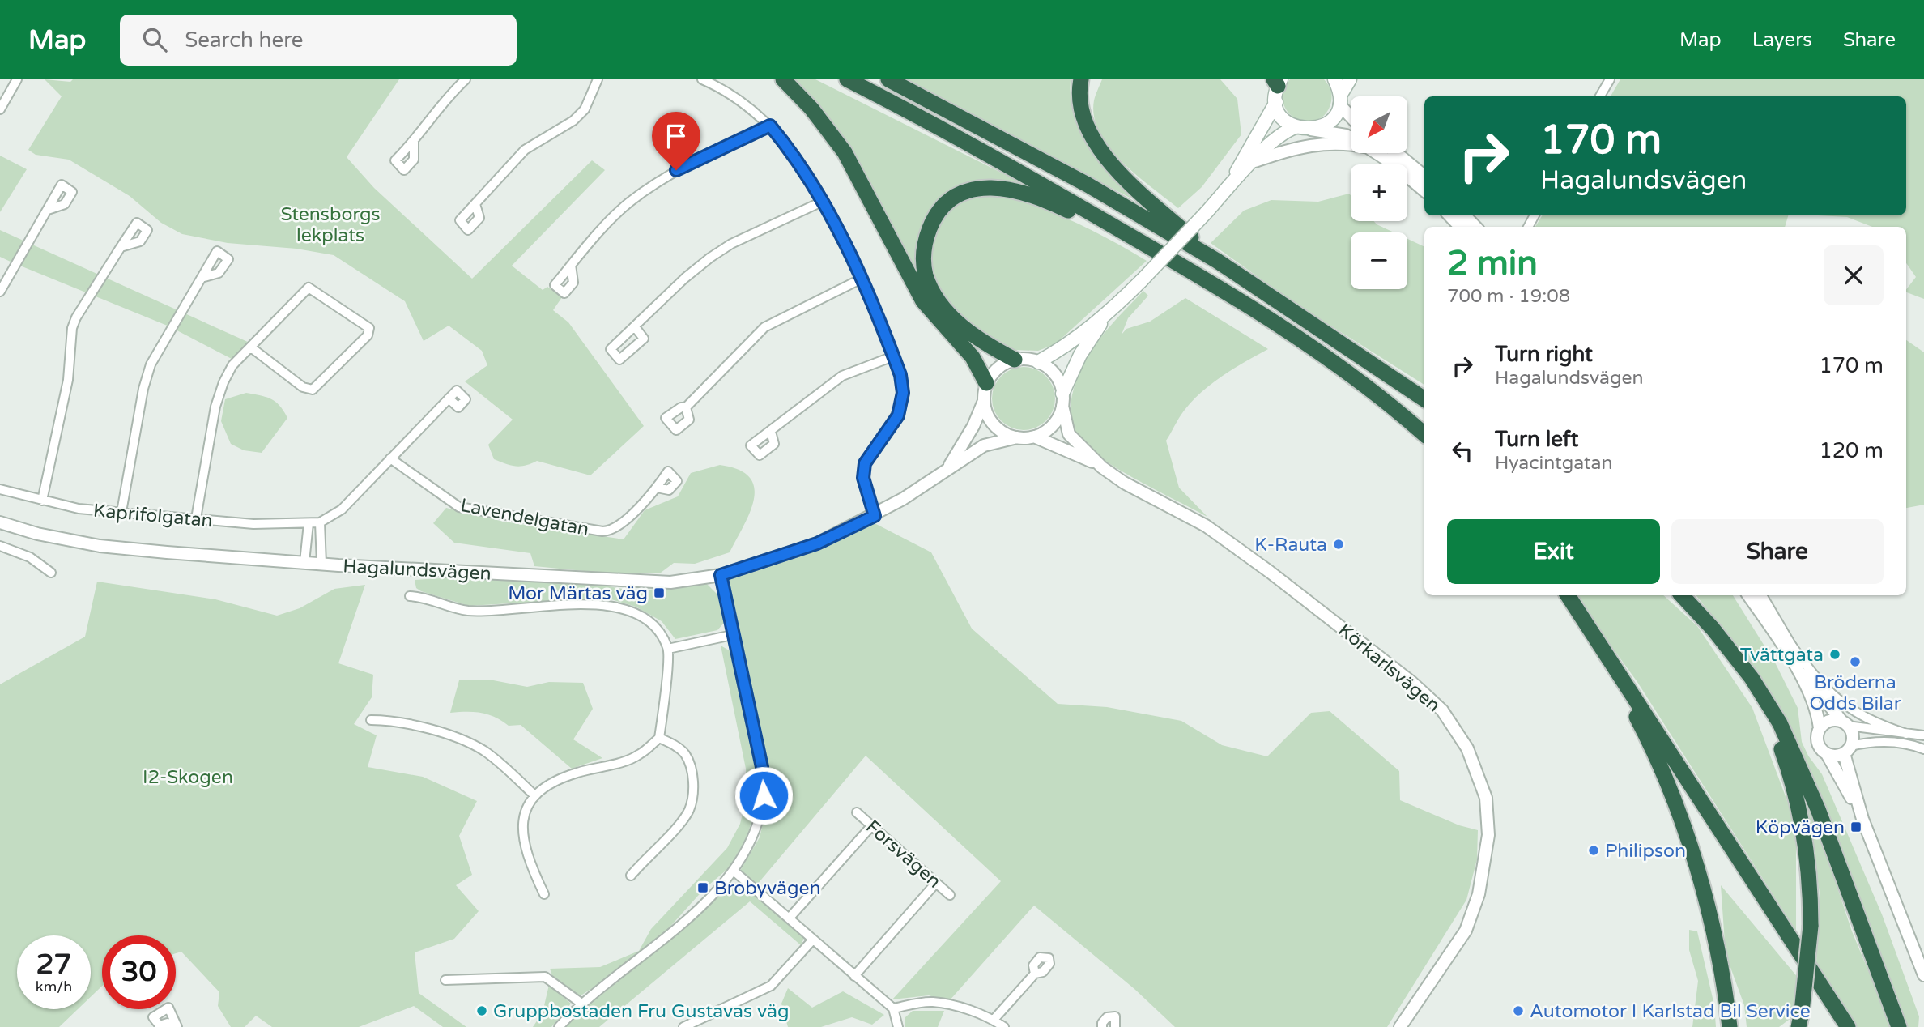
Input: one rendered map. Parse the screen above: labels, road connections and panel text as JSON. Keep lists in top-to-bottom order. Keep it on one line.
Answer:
{"streets":{"street":["Kaprifolgatan","Lavendelgatan","Hagalundsvägen","Körkarlsvägen","Forsvägen"]},"crossings":[["Kaprifolgatan","Lavendelgatan"],["Hagalundsvägen","Körkarlsvägen"]],"parks":["Stensborgs lekplats","I2-Skogen"],"places":{"other":["K-Rauta","Tvättgata","Bröderna Odds Bilar","Philipson","Gruppbostaden Fru Gustavas väg","Automotor I Karlstad Bil Service"],"transit":["Mor Märtas väg","Köpvägen","Brobyvägen"]},"north":"bottom left","page":{"header":"Map","search":"Search here","nav":["Map","Layers","Share"],"map_buttons":["+","−"],"turn":["170 m","Hagalundsvägen"],"heading":["2 min","700 m · 19:08"],"list":[{"name":"Turn right","note":"Hagalundsvägen","value":"170 m"},{"name":"Turn left","note":"Hyacintgatan","value":"120 m"}],"buttons":["Exit","Share"],"speed":"27 km/h","limit":"30"}}
